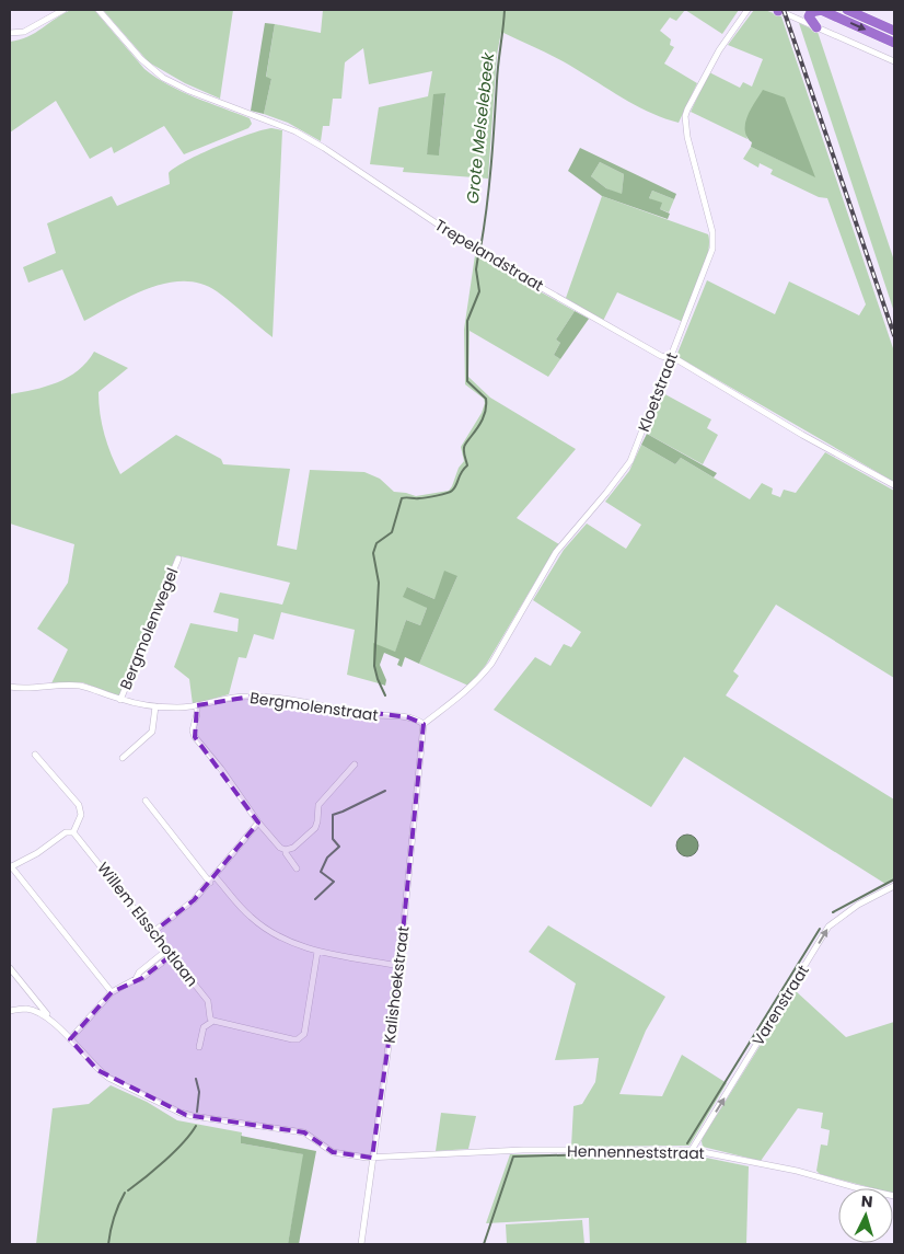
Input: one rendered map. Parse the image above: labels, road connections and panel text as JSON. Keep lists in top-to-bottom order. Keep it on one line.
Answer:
{"streets":{"street":["Trepelandstraat","Kloetstraat","Bergmolenwegel","Bergmolenstraat","Willem Elsschotlaan","Kalishoekstraat","Varenstraat","Hennenneststraat"]},"crossings":[["Trepelandstraat","Kloetstraat"],["Kloetstraat","Bergmolenstraat"],["Kloetstraat","Kalishoekstraat"],["Bergmolenwegel","Bergmolenstraat"],["Bergmolenstraat","Kalishoekstraat"],["Kalishoekstraat","Hennenneststraat"],["Varenstraat","Hennenneststraat"]],"one_way":["Varenstraat"],"water":["Grote Melselebeek"],"north":"top"}
